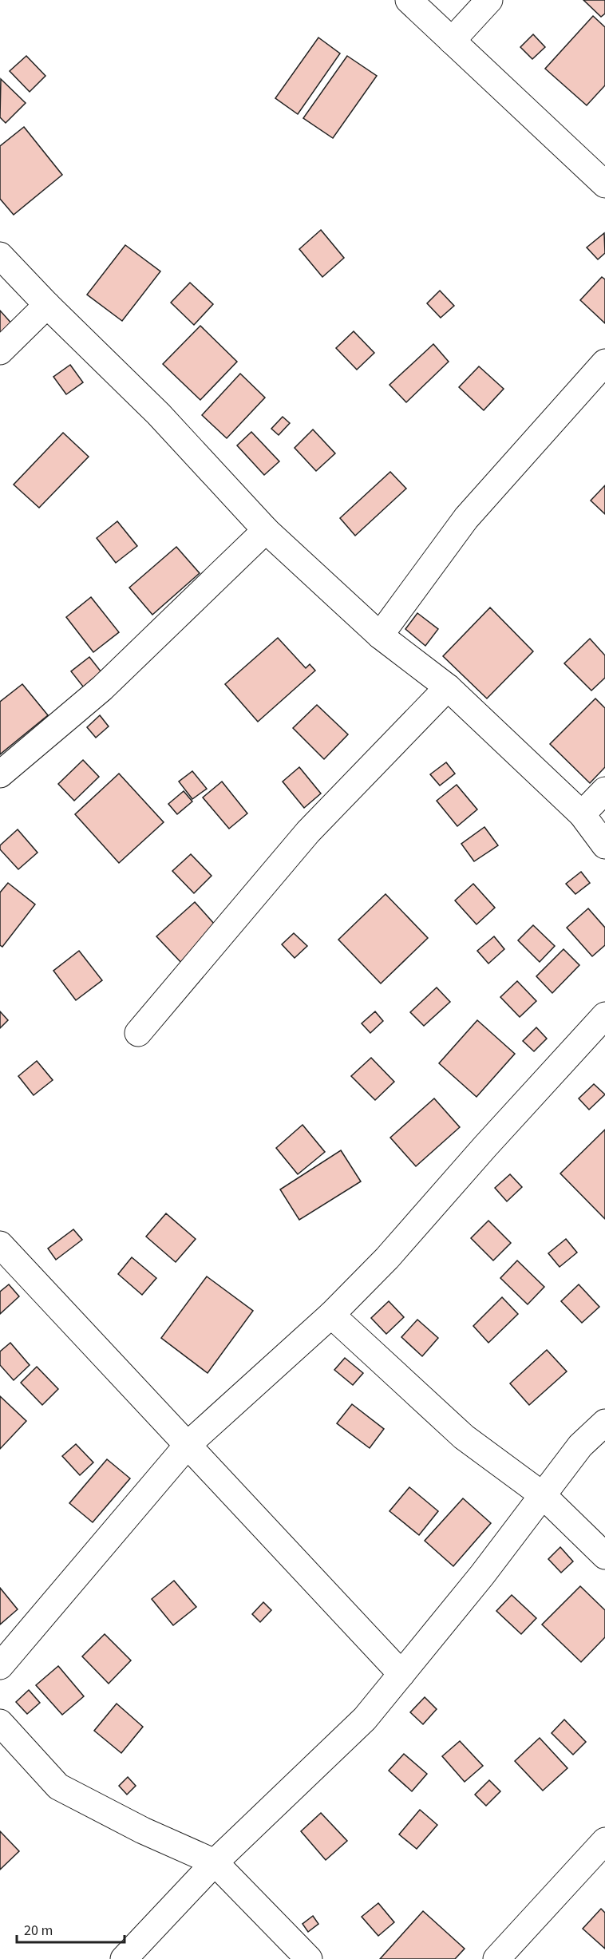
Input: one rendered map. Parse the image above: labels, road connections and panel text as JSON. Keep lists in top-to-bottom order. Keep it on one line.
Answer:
{"scale_bar":"20 m"}
